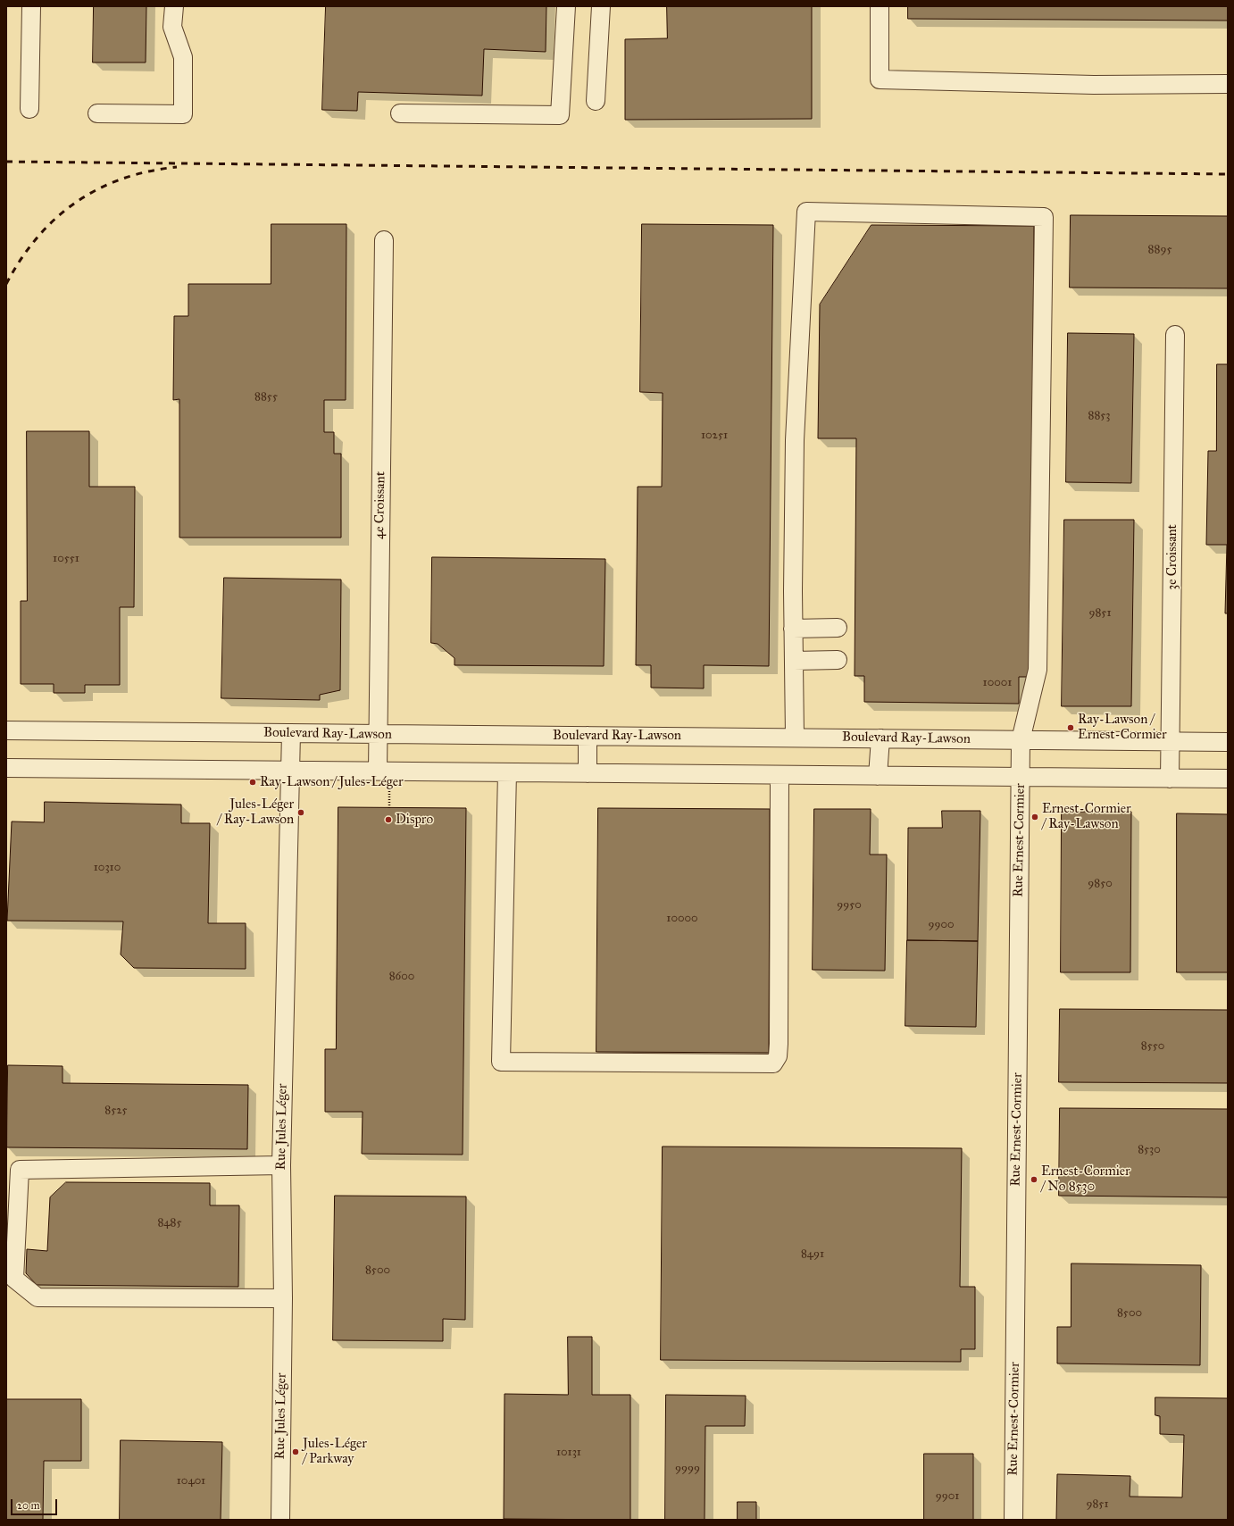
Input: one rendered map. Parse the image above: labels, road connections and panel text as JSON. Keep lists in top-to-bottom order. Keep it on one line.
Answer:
{"streets":{"street":["4e Croissant","3e Croissant","Boulevard Ray-Lawson","Rue Ernest-Cormier","Rue Jules Léger"]},"crossings":[["4e Croissant","Boulevard Ray-Lawson"],["3e Croissant","Boulevard Ray-Lawson"],["Boulevard Ray-Lawson","Rue Ernest-Cormier"],["Boulevard Ray-Lawson","Rue Jules Léger"]],"places":["Ray-Lawson / Ernest-Cormier","Ray-Lawson / Jules-Léger","Jules-Léger / Ray-Lawson","Ernest-Cormier / Ray-Lawson","Dispro","Ernest-Cormier / No 8530","Jules-Léger / Parkway"],"house_numbers":["8895","8855","8853","10251","10551","9851","10001","10310","9850","9950","10000","9900","8600","8550","8525","8530","8485","8491","8500","8500","10131","9999","10401","9901","9851"],"scale_bar":"20 m"}
